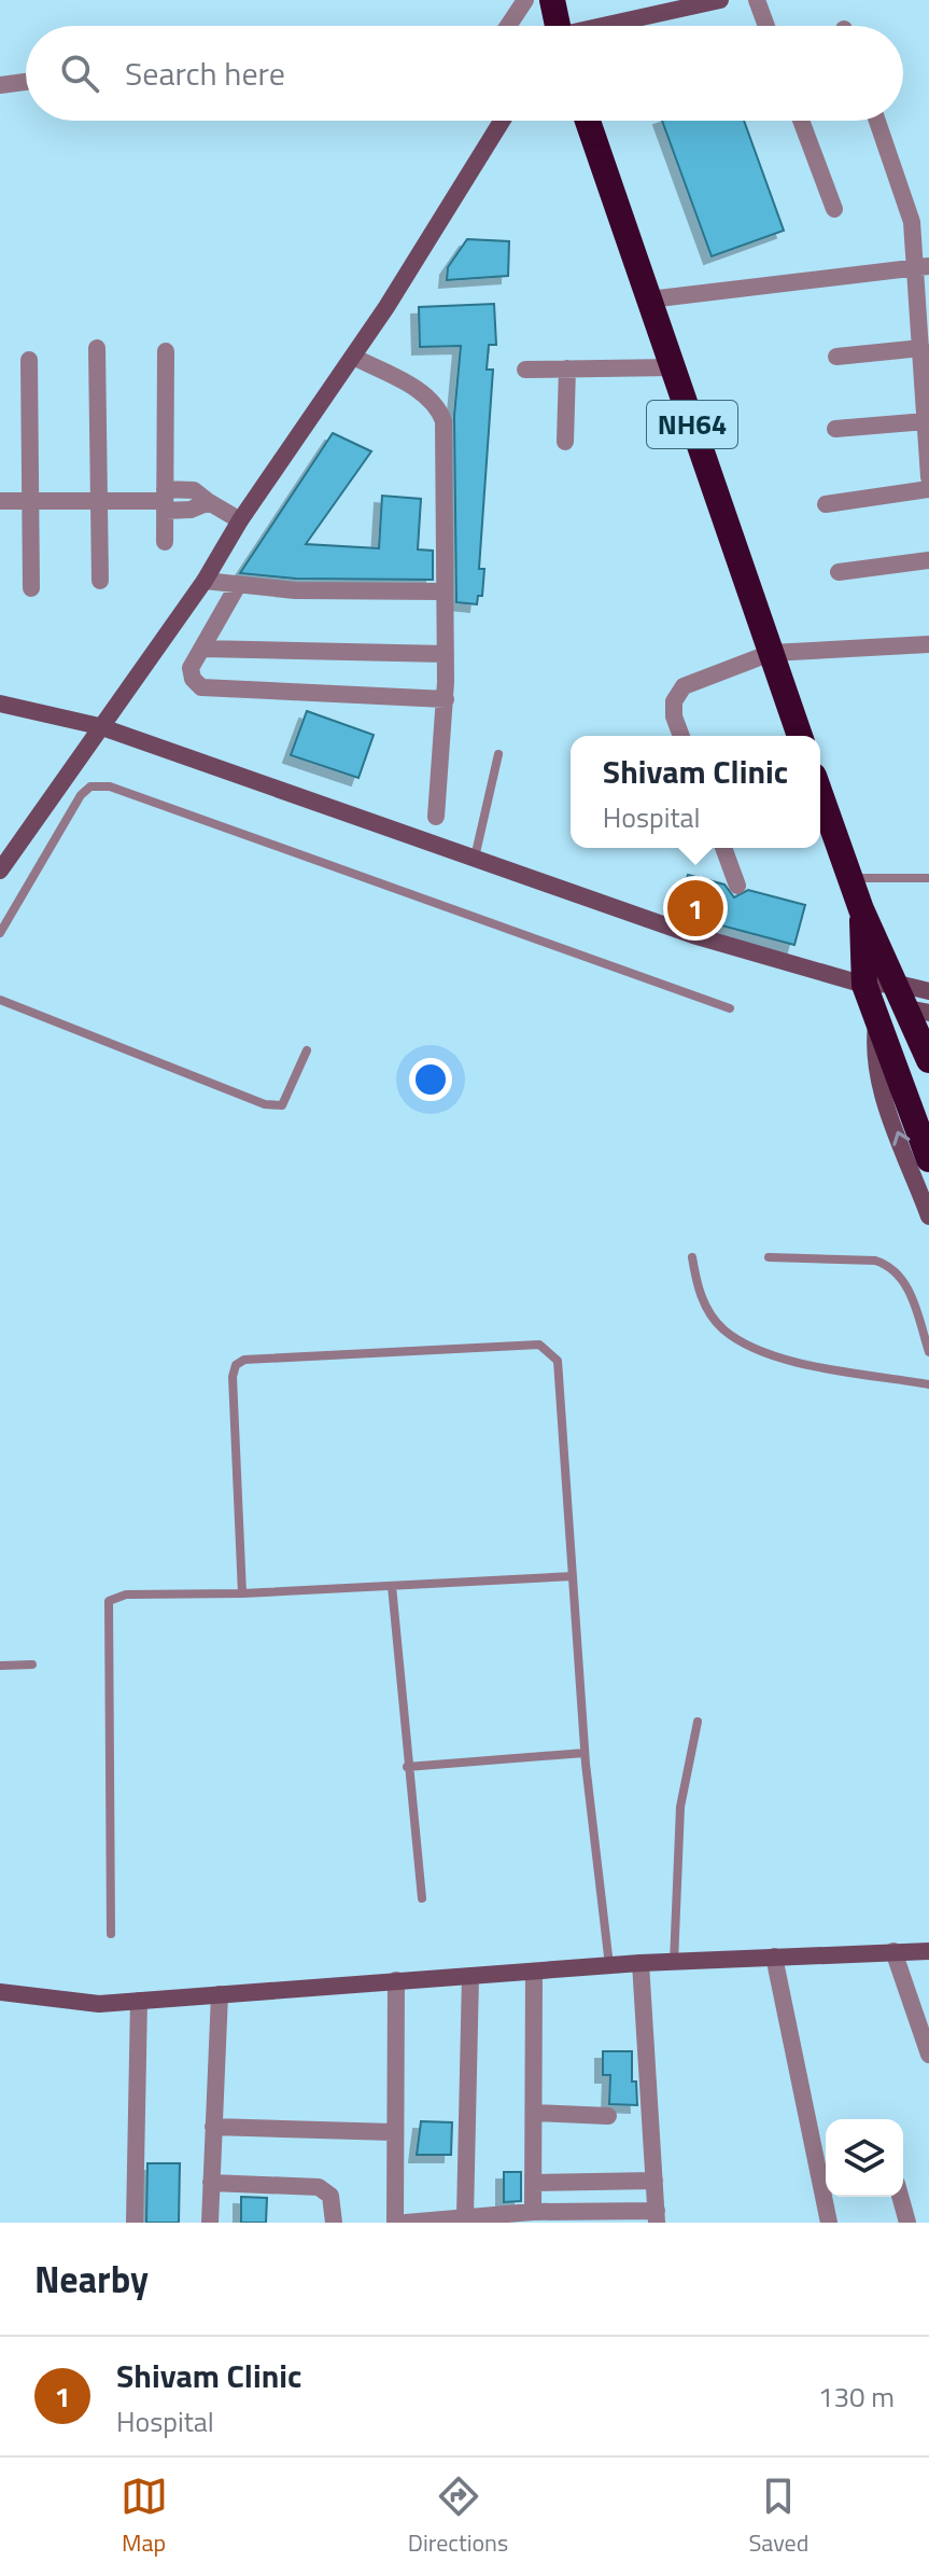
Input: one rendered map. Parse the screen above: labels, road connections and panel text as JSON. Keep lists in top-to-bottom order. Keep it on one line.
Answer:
{"streets":{"highway":["NH64"]},"page":{"search":"Search here","popup":["Shivam Clinic","Hospital"],"pins":"1","heading":"Nearby","list":[{"mark":"1","name":"Shivam Clinic","note":"Hospital","value":"130 m"}],"nav":["Map","Directions","Saved"]}}
